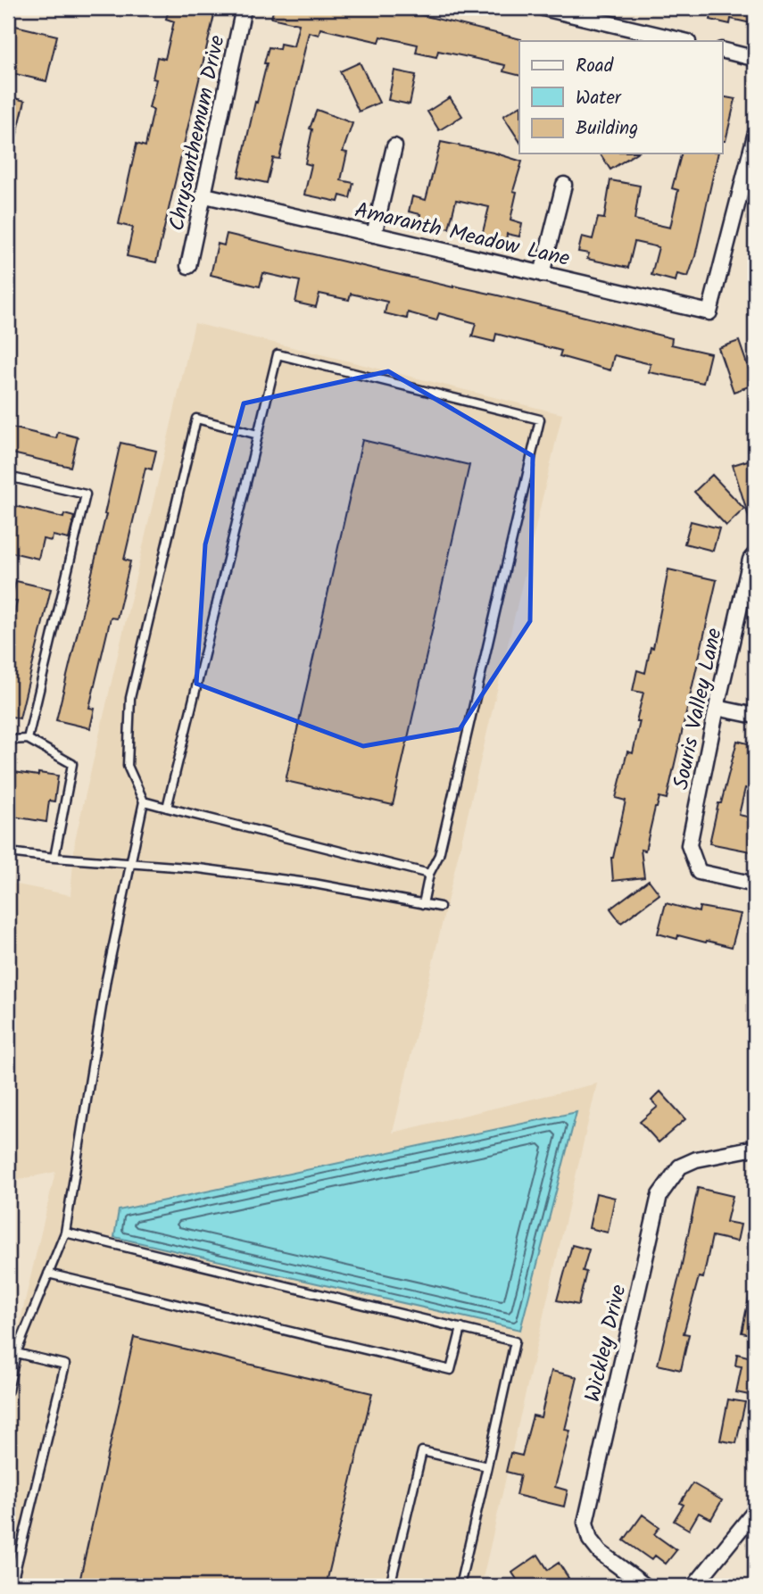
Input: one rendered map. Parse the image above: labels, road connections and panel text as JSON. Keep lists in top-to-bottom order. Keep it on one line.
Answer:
{"streets":{"street":["Chrysanthemum Drive","Amaranth Meadow Lane","Souris Valley Lane","Wickley Drive"]},"crossings":[["Chrysanthemum Drive","Amaranth Meadow Lane"]],"legend":["Road","Water","Building"]}
